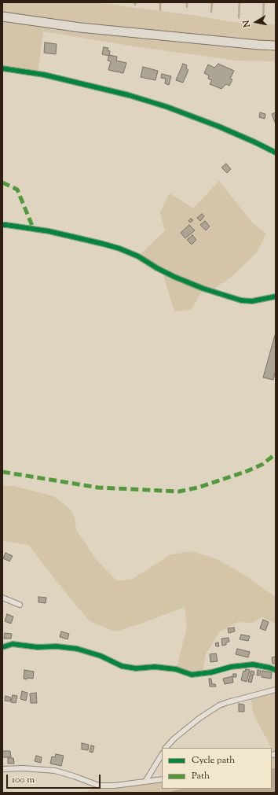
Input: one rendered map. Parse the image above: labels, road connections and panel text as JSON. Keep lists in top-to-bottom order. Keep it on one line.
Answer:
{"legend":["Cycle path","Path"],"scale_bar":"100 m","north":"left"}
